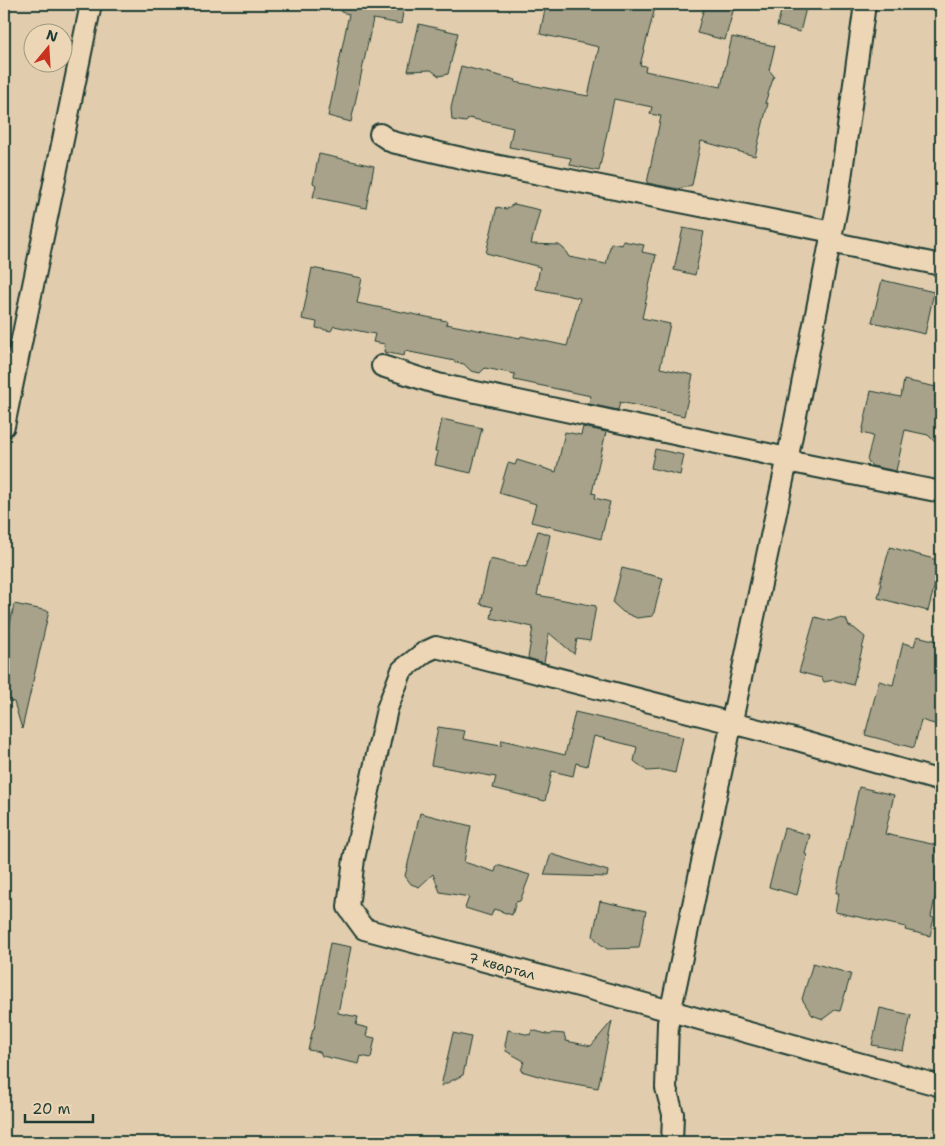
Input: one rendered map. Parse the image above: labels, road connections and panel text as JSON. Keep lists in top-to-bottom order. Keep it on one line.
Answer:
{"streets":{"street":["7 квартал"]},"scale_bar":"20 m","north":"top"}
